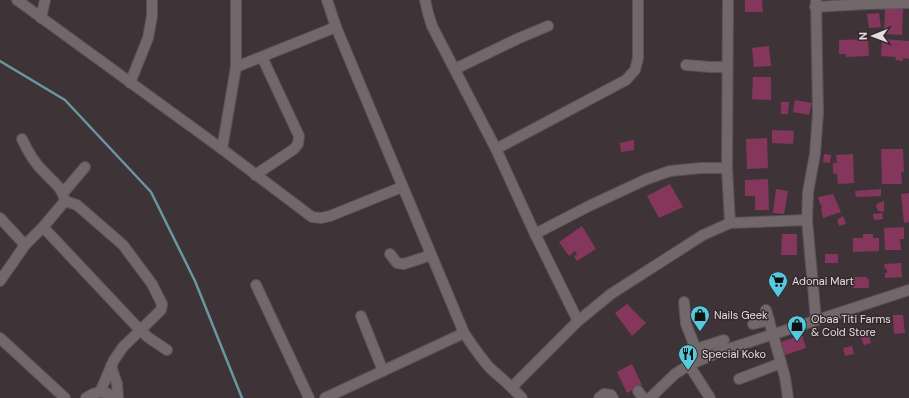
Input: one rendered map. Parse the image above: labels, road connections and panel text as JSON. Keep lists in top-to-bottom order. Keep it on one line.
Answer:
{"places":{"supermarket":["Adonai Mart"],"shop":["Nails Geek","Obaa Titi Farms & Cold Store"],"restaurant":["Special Koko"]},"north":"left"}
